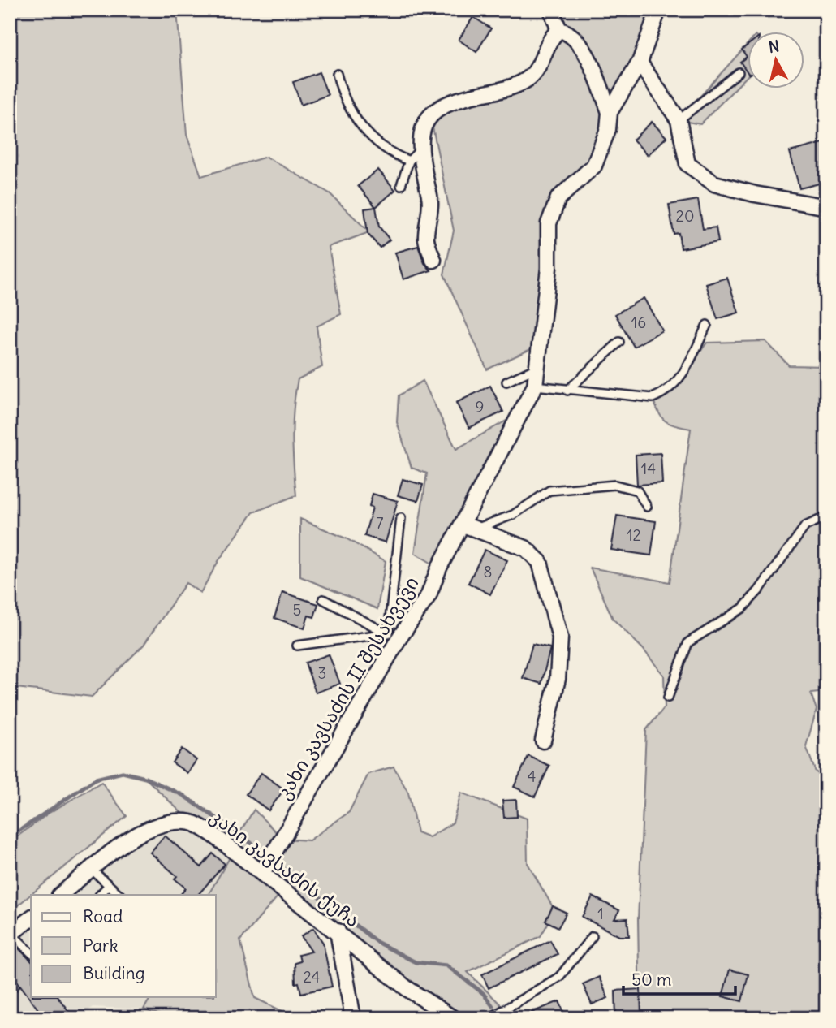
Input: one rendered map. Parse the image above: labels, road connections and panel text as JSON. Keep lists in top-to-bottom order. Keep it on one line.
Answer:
{"streets":{"street":["კახი კავსაძის II შესახვევი","კახი კავსაძის ქუჩა"]},"crossings":[["კახი კავსაძის II შესახვევი","კახი კავსაძის ქუჩა"]],"house_numbers":["20","16","9","14","7","12","8","5","3","4","1","24"],"legend":["Road","Park","Building"],"scale_bar":"50 m","north":"top"}
